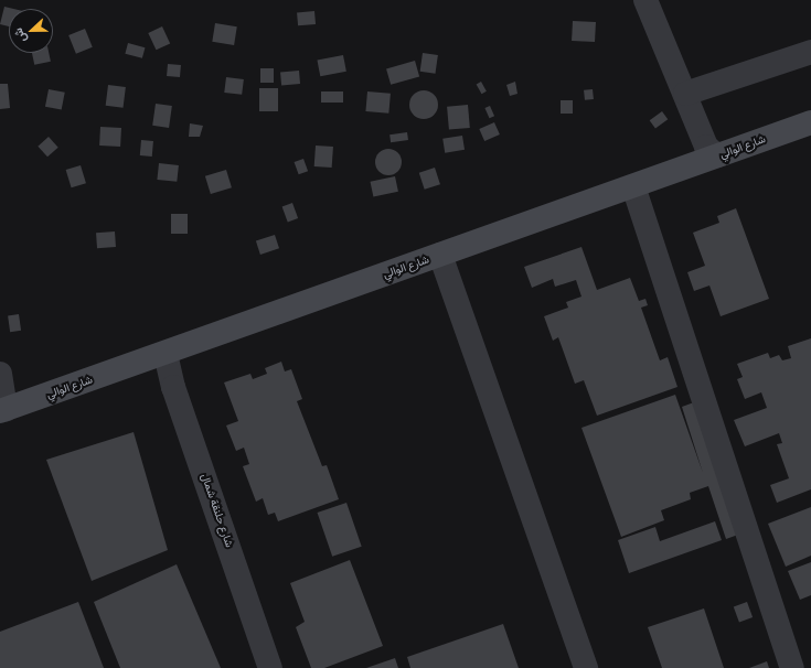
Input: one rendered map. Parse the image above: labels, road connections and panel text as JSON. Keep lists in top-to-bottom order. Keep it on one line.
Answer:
{"streets":{"main road":["شارع الوالي"],"street":["شارع حلنقة شمال"]},"crossings":[["شارع الوالي","شارع حلنقة شمال"]],"north":"left"}
